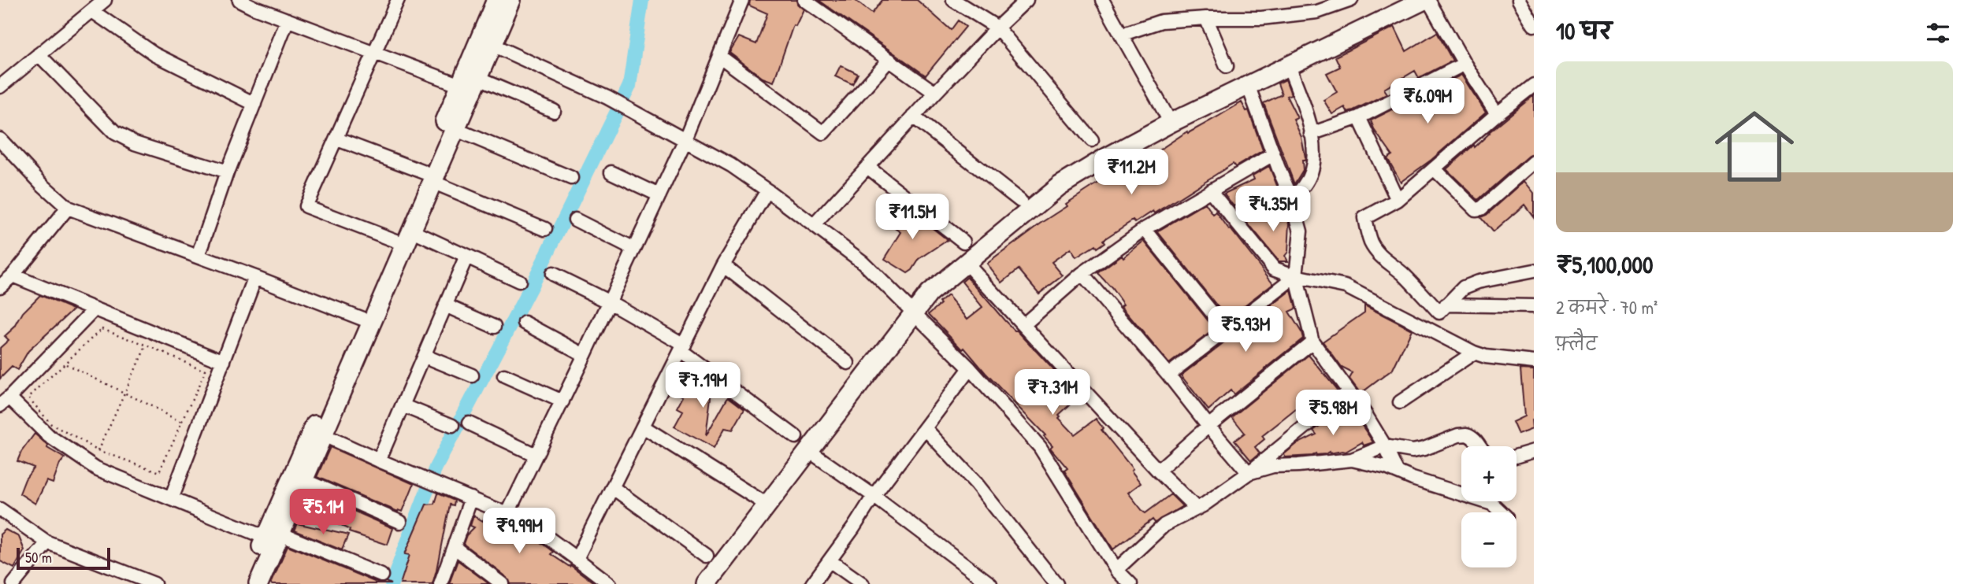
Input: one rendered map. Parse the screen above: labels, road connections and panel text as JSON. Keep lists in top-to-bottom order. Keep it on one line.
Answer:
{"scale_bar":"50 m","page":{"heading":"10 घर","list":[{"name":"₹5,100,000","note":"2 कमरे · 70 m² · फ़्लैट"}],"price":["₹6.09M","₹11.2M","₹4.35M","₹11.5M","₹5.93M","₹7.19M","₹7.31M","₹5.98M","₹5.1M","₹9.99M"],"map_buttons":["+","−"],"scale":"50 m"}}
